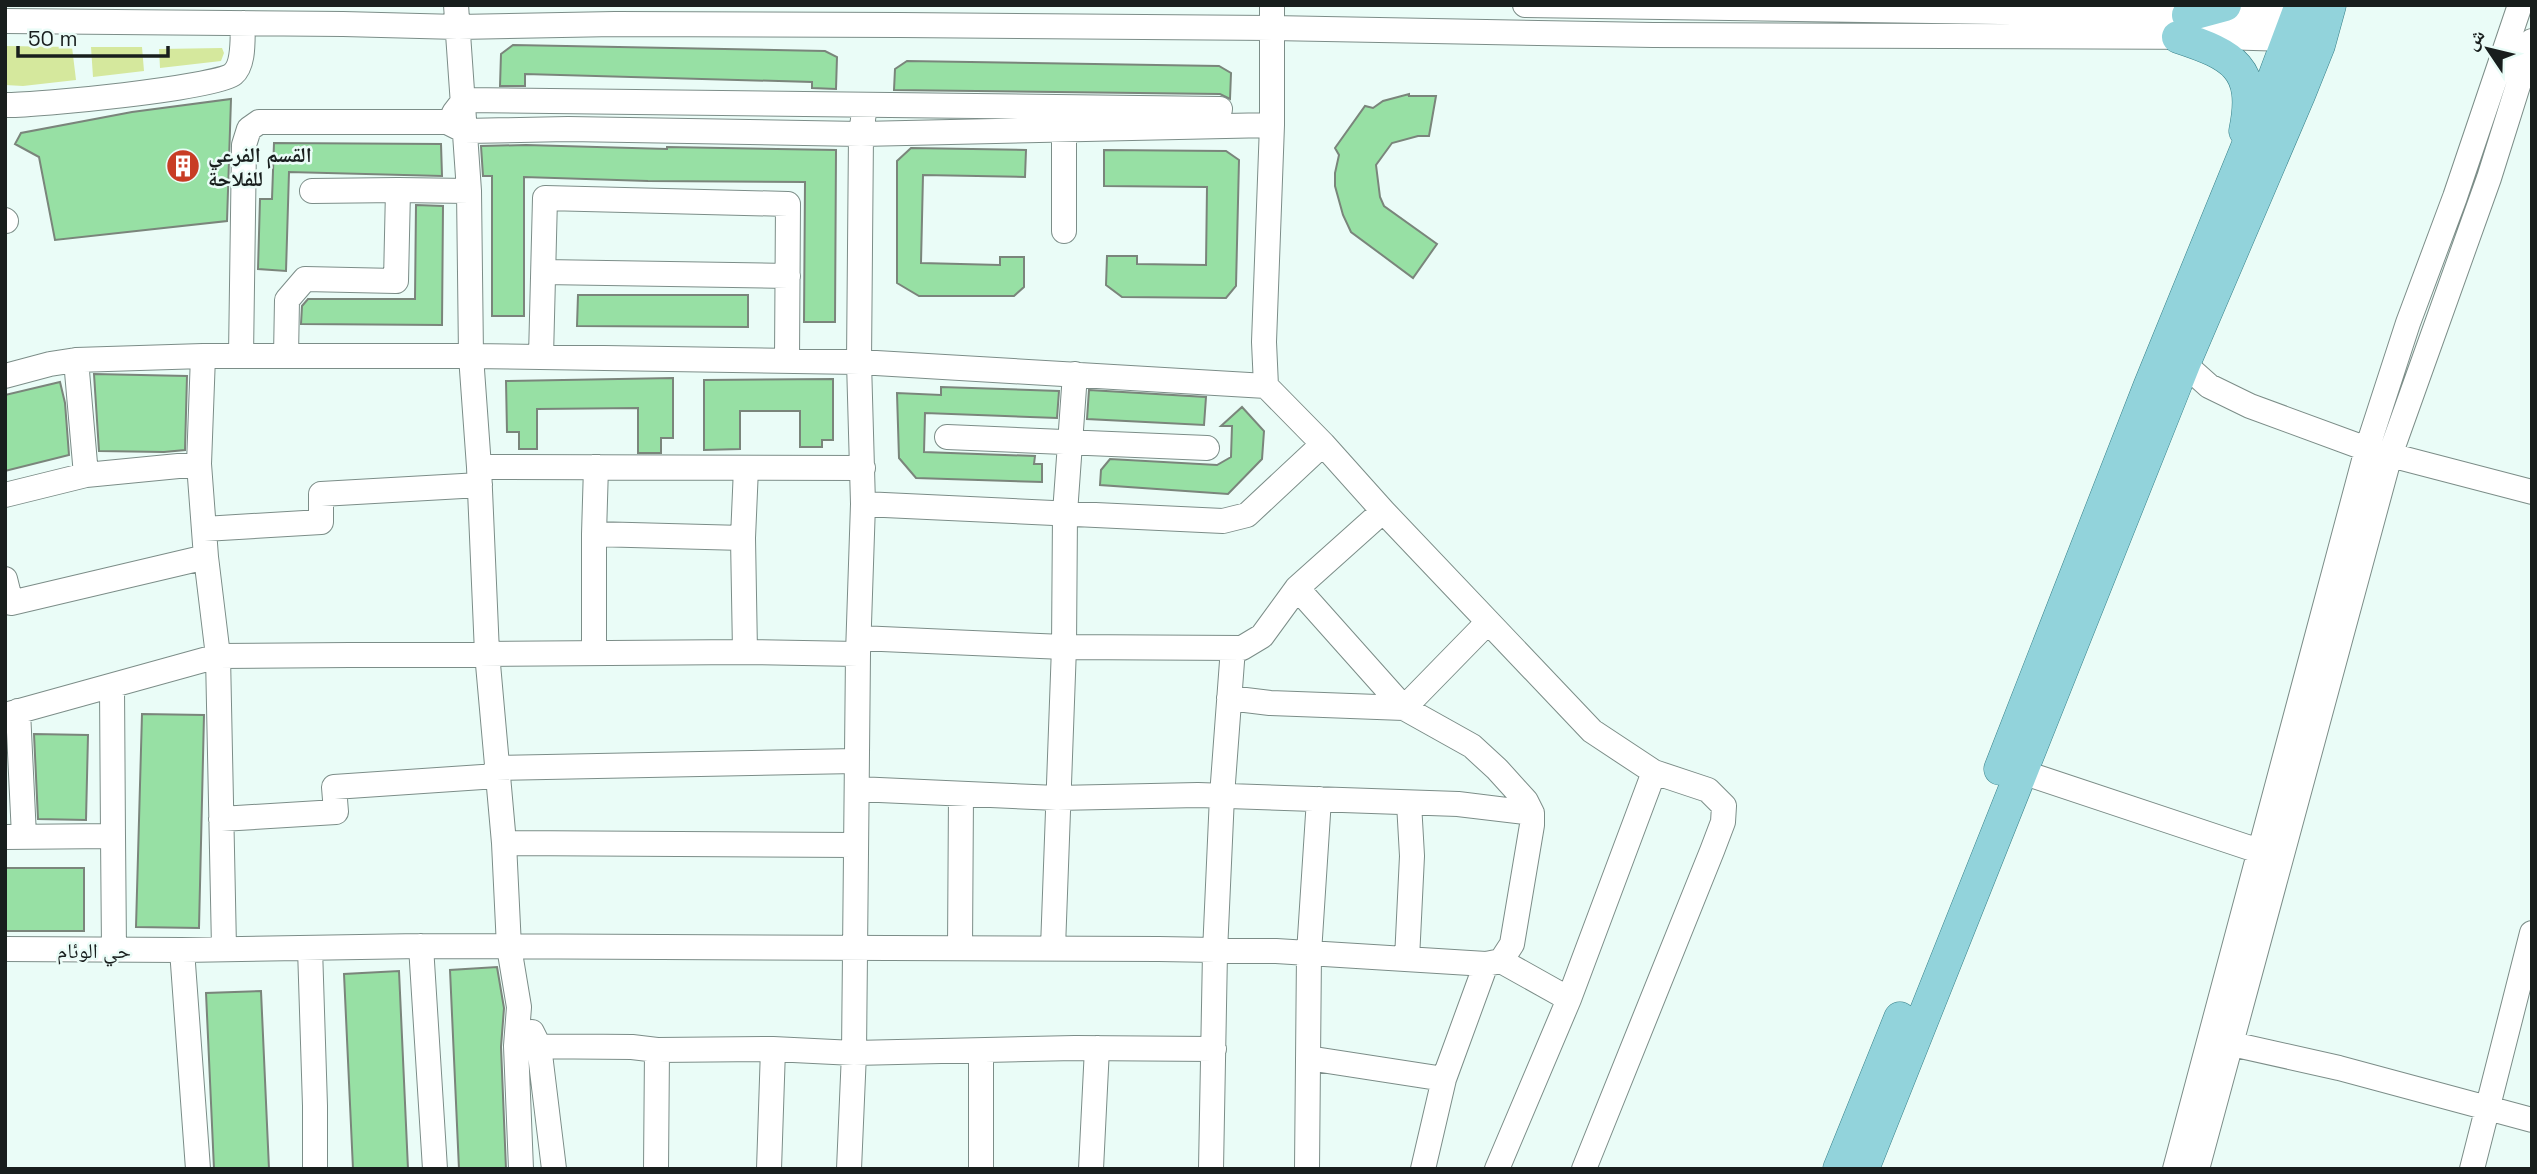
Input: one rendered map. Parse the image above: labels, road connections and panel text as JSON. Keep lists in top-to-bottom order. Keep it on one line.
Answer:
{"streets":{"street":["حي الوئام"]},"places":{"building":["القسم الفرعي للفلاحة"]},"scale_bar":"50 m","north":"top left"}
